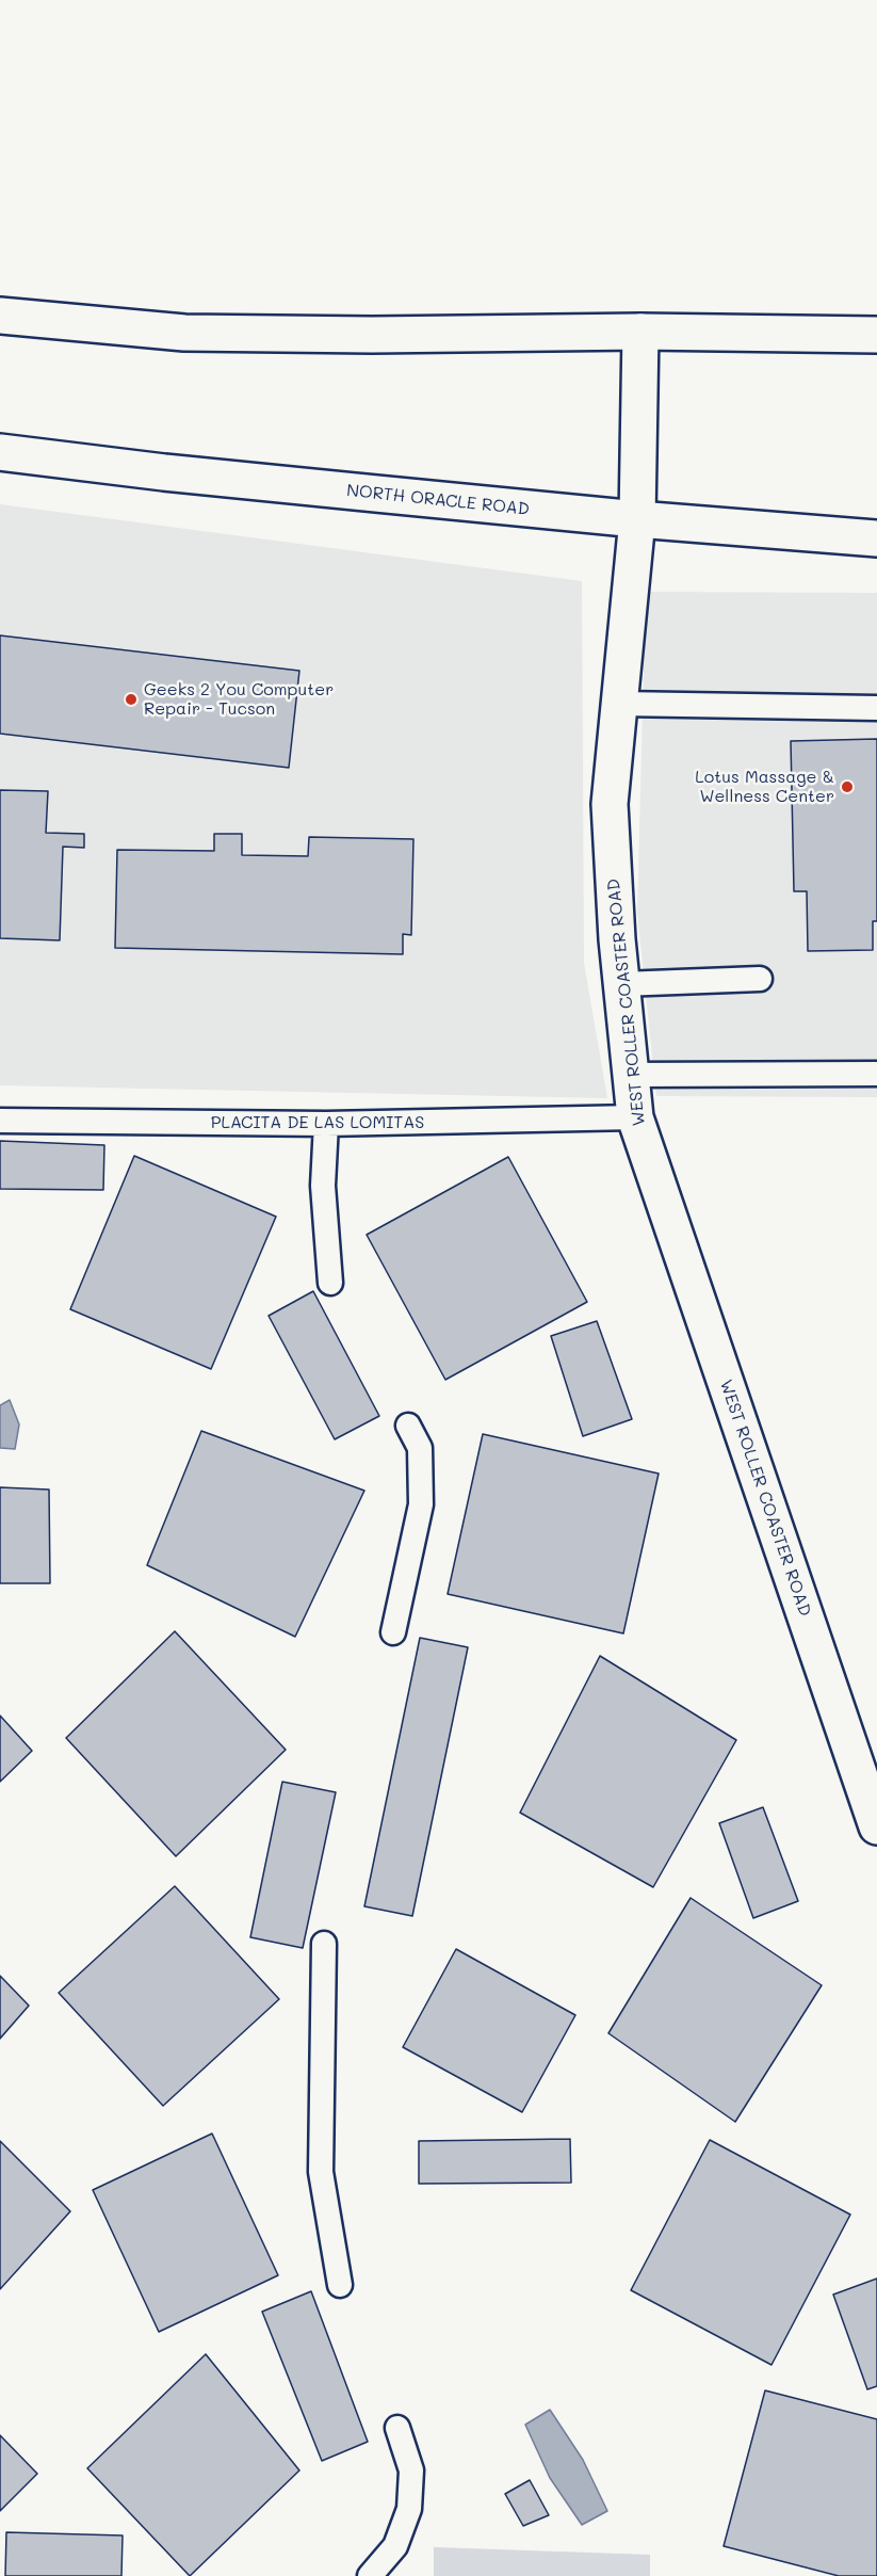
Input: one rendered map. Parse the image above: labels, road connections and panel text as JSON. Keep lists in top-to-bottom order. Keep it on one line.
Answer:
{"streets":{"main road":["NORTH ORACLE ROAD","WEST ROLLER COASTER ROAD"],"lane":["PLACITA DE LAS LOMITAS"]},"crossings":[["NORTH ORACLE ROAD","WEST ROLLER COASTER ROAD"],["WEST ROLLER COASTER ROAD","PLACITA DE LAS LOMITAS"]],"places":["Geeks 2 You Computer Repair - Tucson","Lotus Massage & Wellness Center"]}
